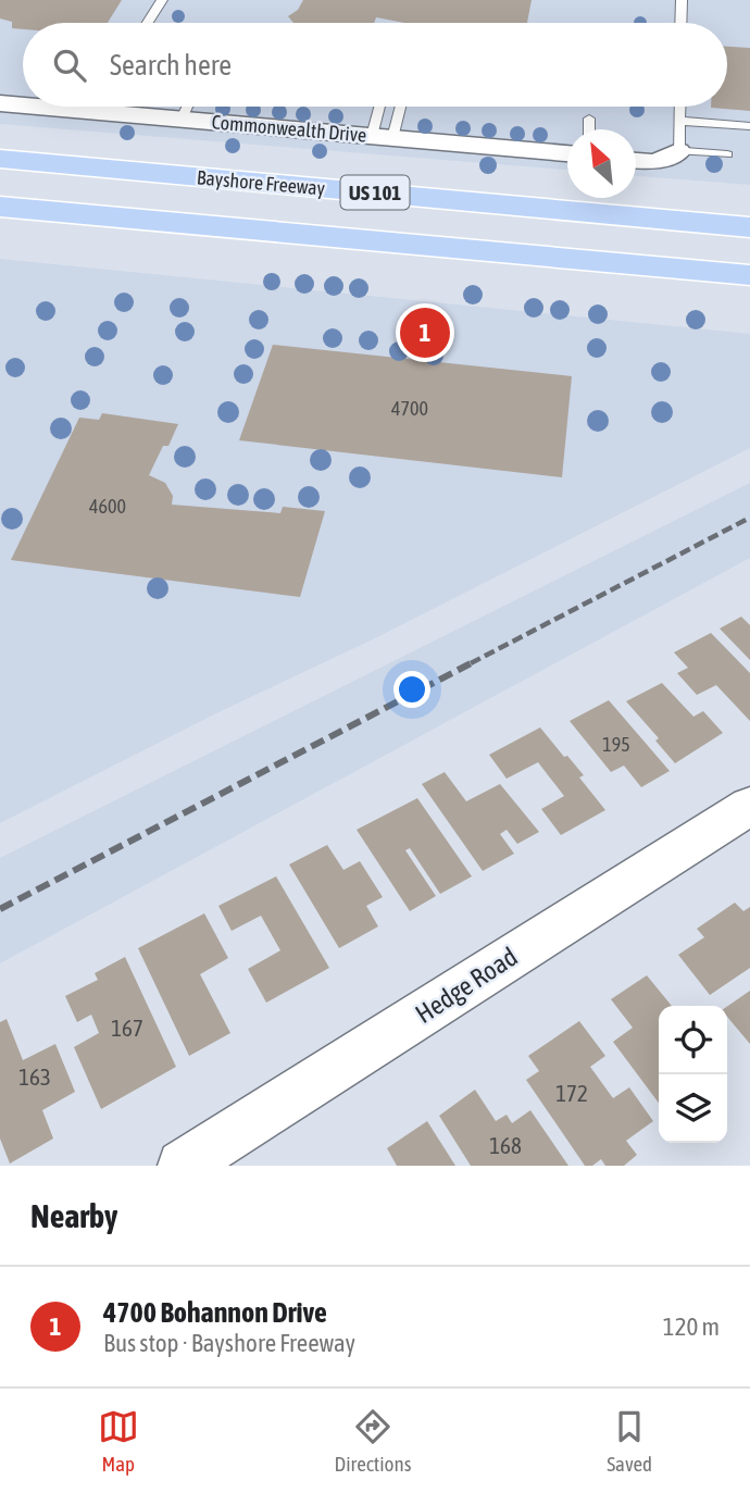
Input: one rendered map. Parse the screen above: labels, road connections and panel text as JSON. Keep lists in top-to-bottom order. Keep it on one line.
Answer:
{"streets":{"highway":["Bayshore Freeway","US 101"],"street":["Commonwealth Drive","Hedge Road"]},"house_numbers":["4700","4600","195","167","163","172","168"],"north":"top left","page":{"search":"Search here","pins":"1","heading":"Nearby","list":[{"mark":"1","name":"4700 Bohannon Drive","note":"Bus stop · Bayshore Freeway","value":"120 m"}],"nav":["Map","Directions","Saved"]}}
